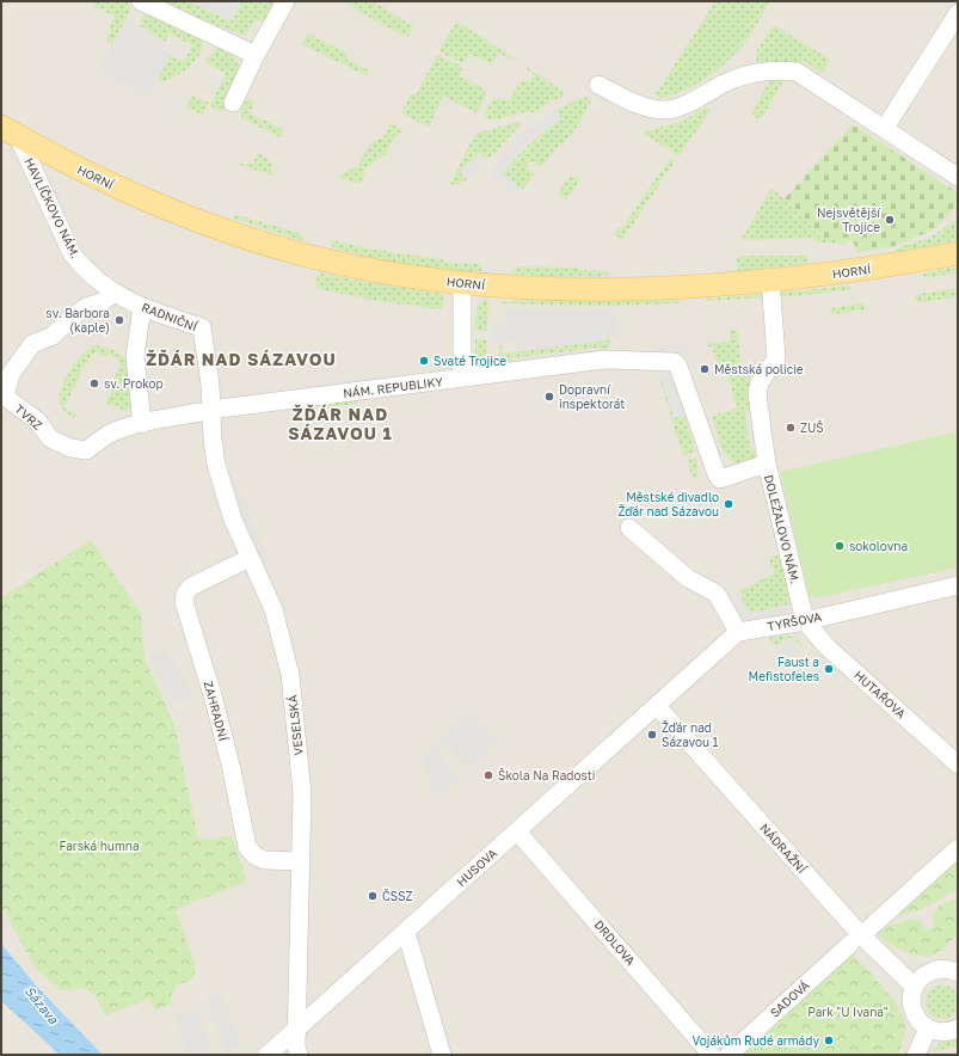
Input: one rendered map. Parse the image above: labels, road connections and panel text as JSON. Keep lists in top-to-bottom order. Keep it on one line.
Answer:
{"streets":{"main road":["HORNÍ"],"street":["HAVLÍČKOVO NÁM.","RADNIČNÍ","NÁM. REPUBLIKY","TVRZ","DOLEŽALOVO NÁM.","TYRŠOVA","HUTAŘOVA","ZAHRADNÍ","VESELSKÁ","NÁDRAŽNÍ","HUSOVA","DRDLOVA","SADOVÁ"]},"crossings":[["HORNÍ","HAVLÍČKOVO NÁM."],["HAVLÍČKOVO NÁM.","RADNIČNÍ"],["HAVLÍČKOVO NÁM.","TVRZ"],["RADNIČNÍ","NÁM. REPUBLIKY"],["RADNIČNÍ","TVRZ"],["RADNIČNÍ","VESELSKÁ"],["NÁM. REPUBLIKY","TVRZ"],["NÁM. REPUBLIKY","DOLEŽALOVO NÁM."],["NÁM. REPUBLIKY","VESELSKÁ"],["TVRZ","VESELSKÁ"],["DOLEŽALOVO NÁM.","TYRŠOVA"],["DOLEŽALOVO NÁM.","HUTAŘOVA"],["TYRŠOVA","HUTAŘOVA"],["ZAHRADNÍ","VESELSKÁ"],["VESELSKÁ","HUSOVA"],["NÁDRAŽNÍ","HUSOVA"],["HUSOVA","DRDLOVA"]],"districts":["ŽĎÁR NAD SÁZAVOU","ŽĎÁR NAD SÁZAVOU 1"],"water":["Sázava"],"parks":["Farská humna","Park \"U Ivana\""],"places":["Nejsvětější Trojice","sv. Barbora (kaple)","Svaté Trojice","Městská policie","sv. Prokop","Dopravní inspektorát","ZUŠ","Městské divadlo Žďár nad Sázavou","sokolovna","Faust a Mefistofeles","Žďár nad Sázavou 1","Škola Na Radosti","ČSSZ","Vojákům Rudé armády"]}
